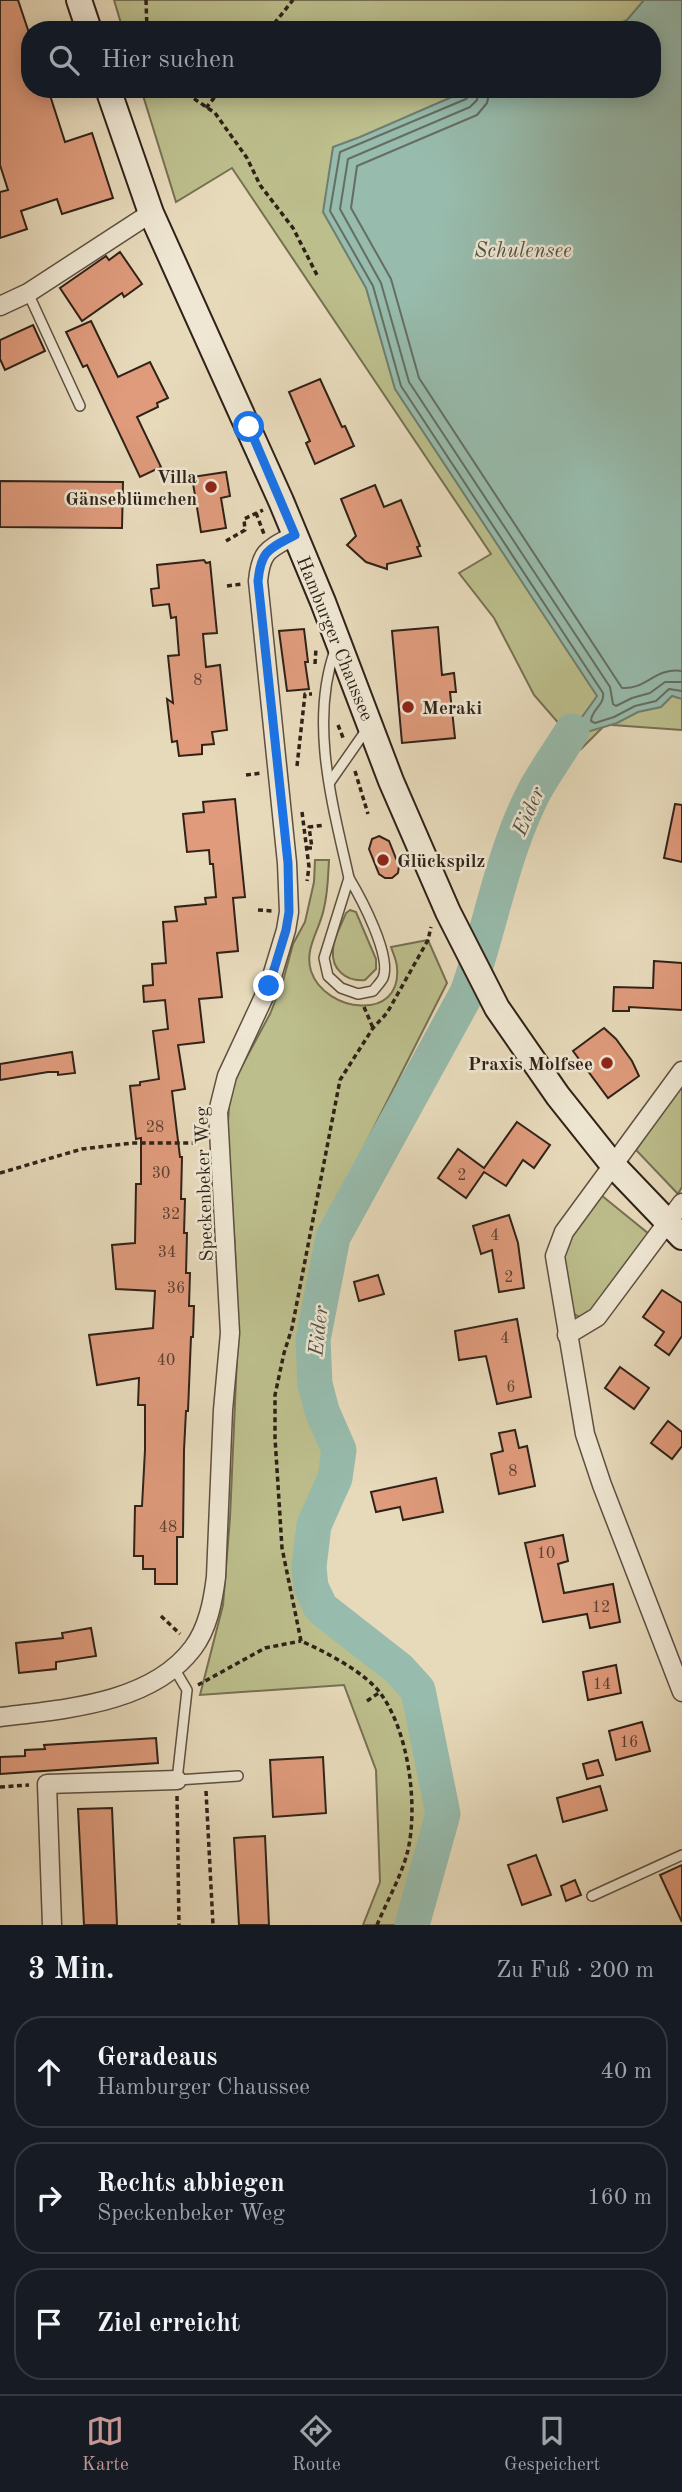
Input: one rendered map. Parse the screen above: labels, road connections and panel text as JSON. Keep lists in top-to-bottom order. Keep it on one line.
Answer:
{"streets":{"main road":["Hamburger Chaussee"],"street":["Speckenbeker Weg"]},"water":["Schulensee","Eider"],"places":["Villa Gänseblümchen","Meraki","Glückspilz","Praxis Molfsee"],"house_numbers":["8","28","30","2","32","4","34","2","36","4","40","6","8","48","10","12","14","16"],"page":{"search":"Hier suchen","heading":["3 Min.","Zu Fuß · 200 m"],"list":[["Geradeaus","Hamburger Chaussee","40 m"],["Rechts abbiegen","Speckenbeker Weg","160 m"],"Ziel erreicht"],"nav":["Karte","Route","Gespeichert"]}}
